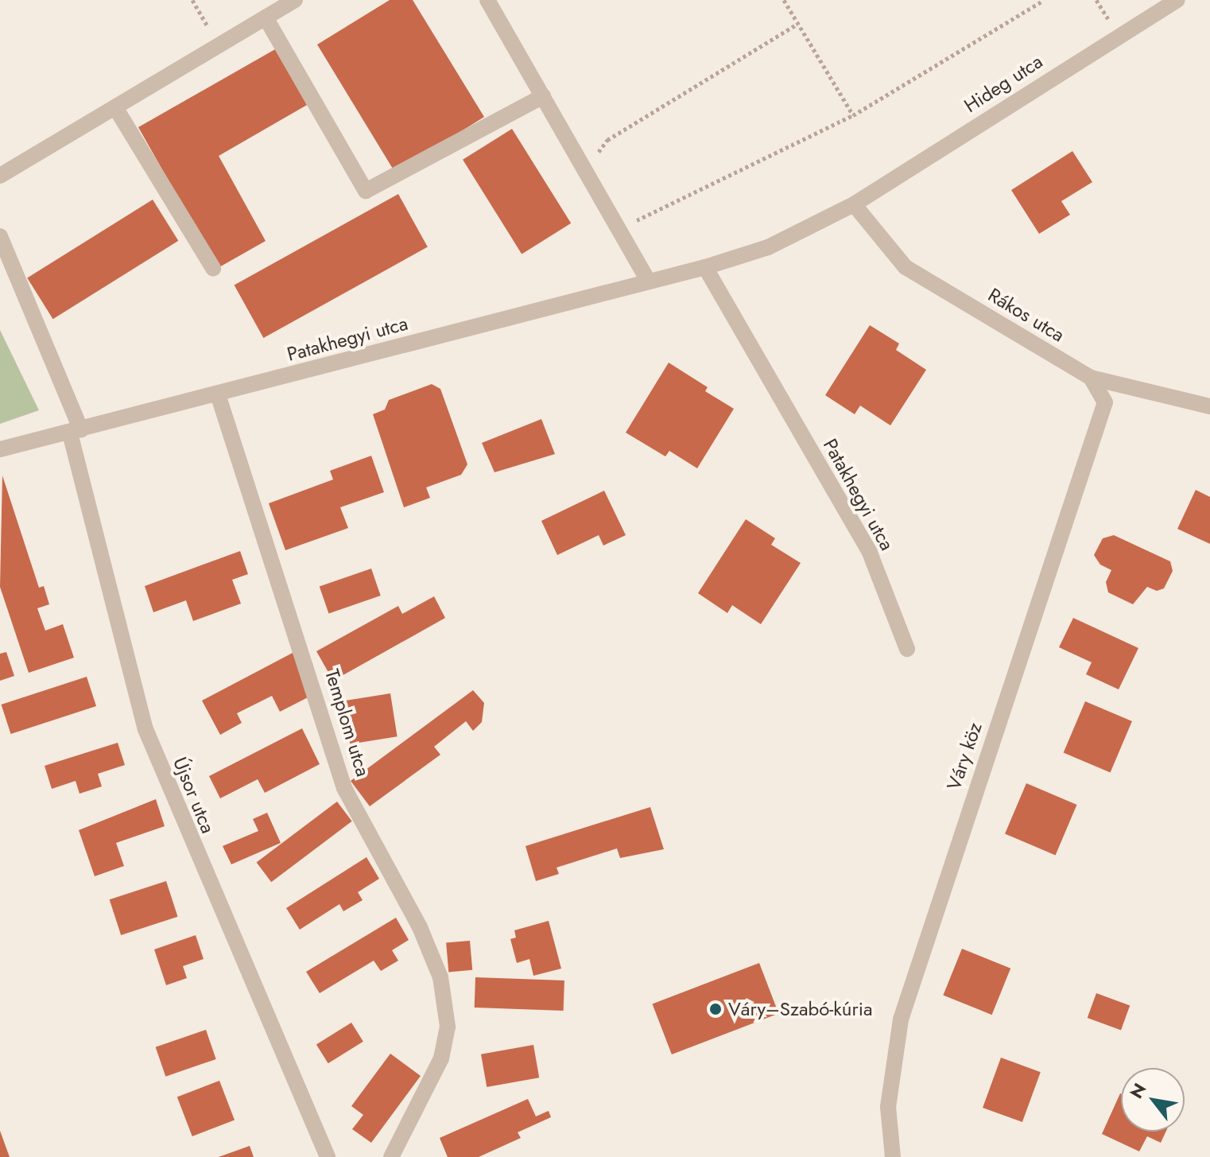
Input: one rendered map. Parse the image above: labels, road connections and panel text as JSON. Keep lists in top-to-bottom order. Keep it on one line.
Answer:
{"streets":{"street":["Hideg utca","Rákos utca","Patakhegyi utca","Templom utca","Váry köz","Újsor utca"]},"crossings":[["Hideg utca","Rákos utca"],["Hideg utca","Patakhegyi utca"],["Rákos utca","Patakhegyi utca"],["Rákos utca","Váry köz"],["Patakhegyi utca","Templom utca"],["Patakhegyi utca","Újsor utca"]],"places":["Váry–Szabó-kúria"],"north":"top left"}
